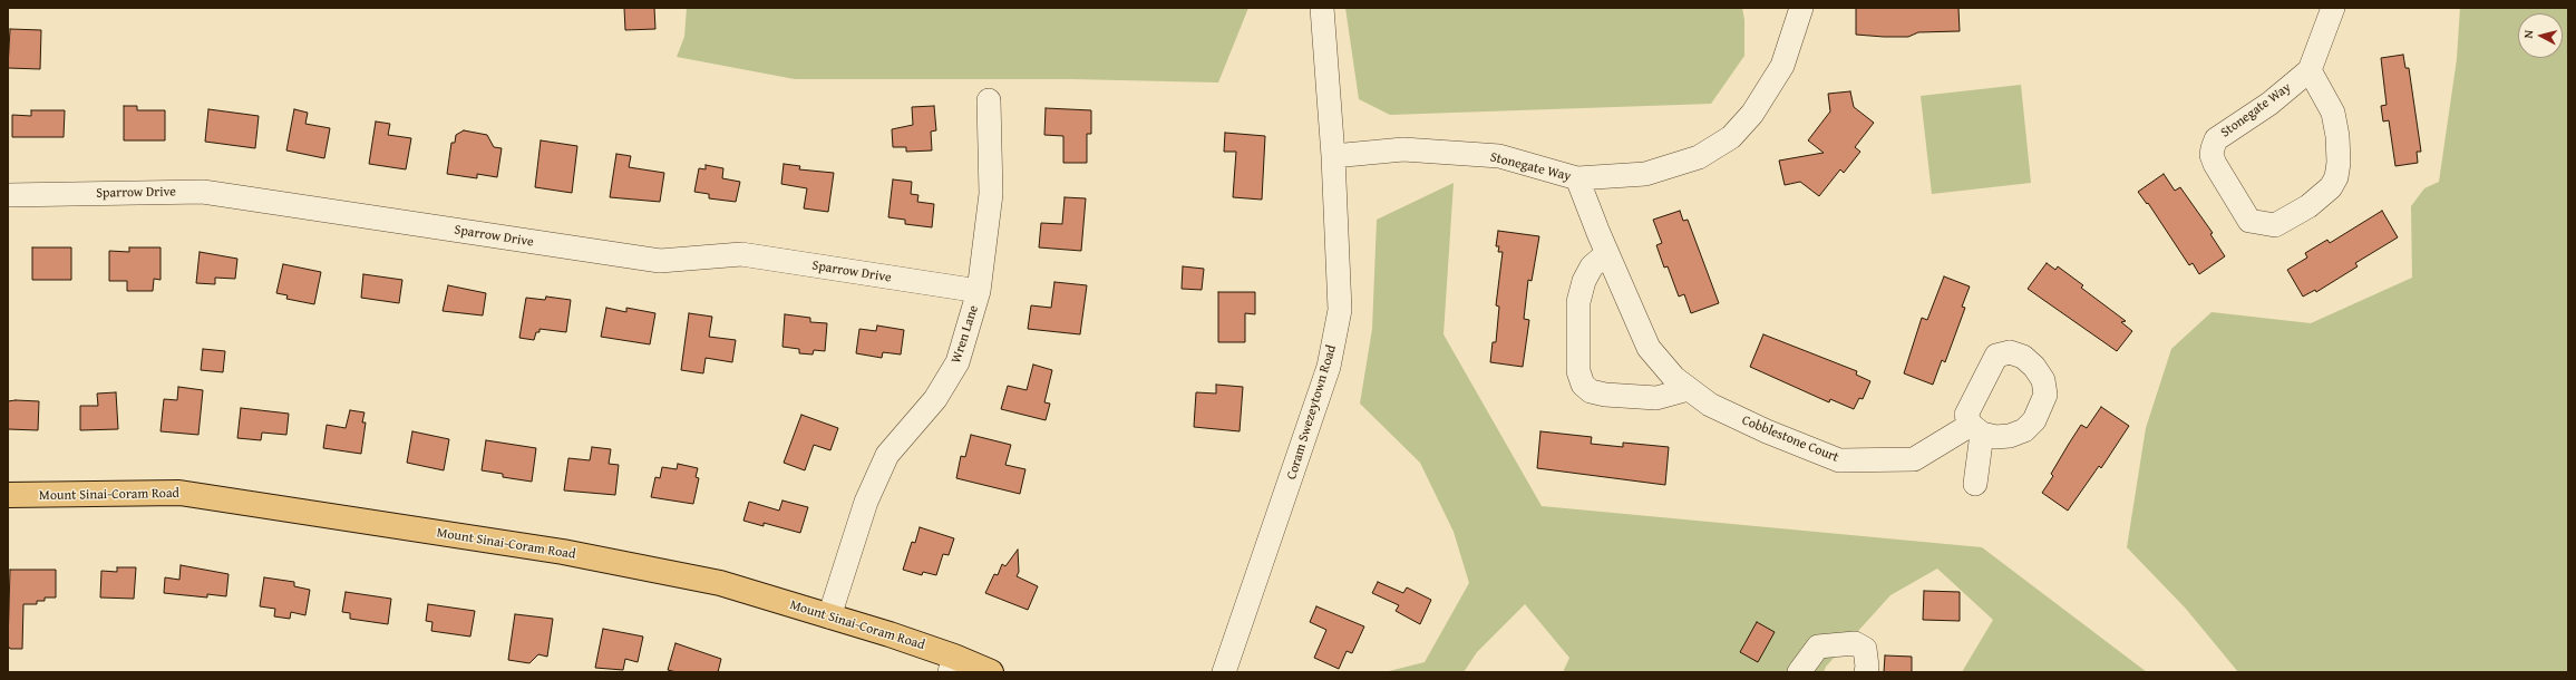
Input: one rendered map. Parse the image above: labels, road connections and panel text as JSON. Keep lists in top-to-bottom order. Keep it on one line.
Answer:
{"streets":{"main road":["Mount Sinai-Coram Road"],"street":["Stonegate Way","Sparrow Drive","Wren Lane","Coram Swezeytown Road","Cobblestone Court"]},"crossings":[["Stonegate Way","Coram Swezeytown Road"],["Stonegate Way","Cobblestone Court"],["Sparrow Drive","Wren Lane"],["Wren Lane","Mount Sinai-Coram Road"]],"north":"left"}
